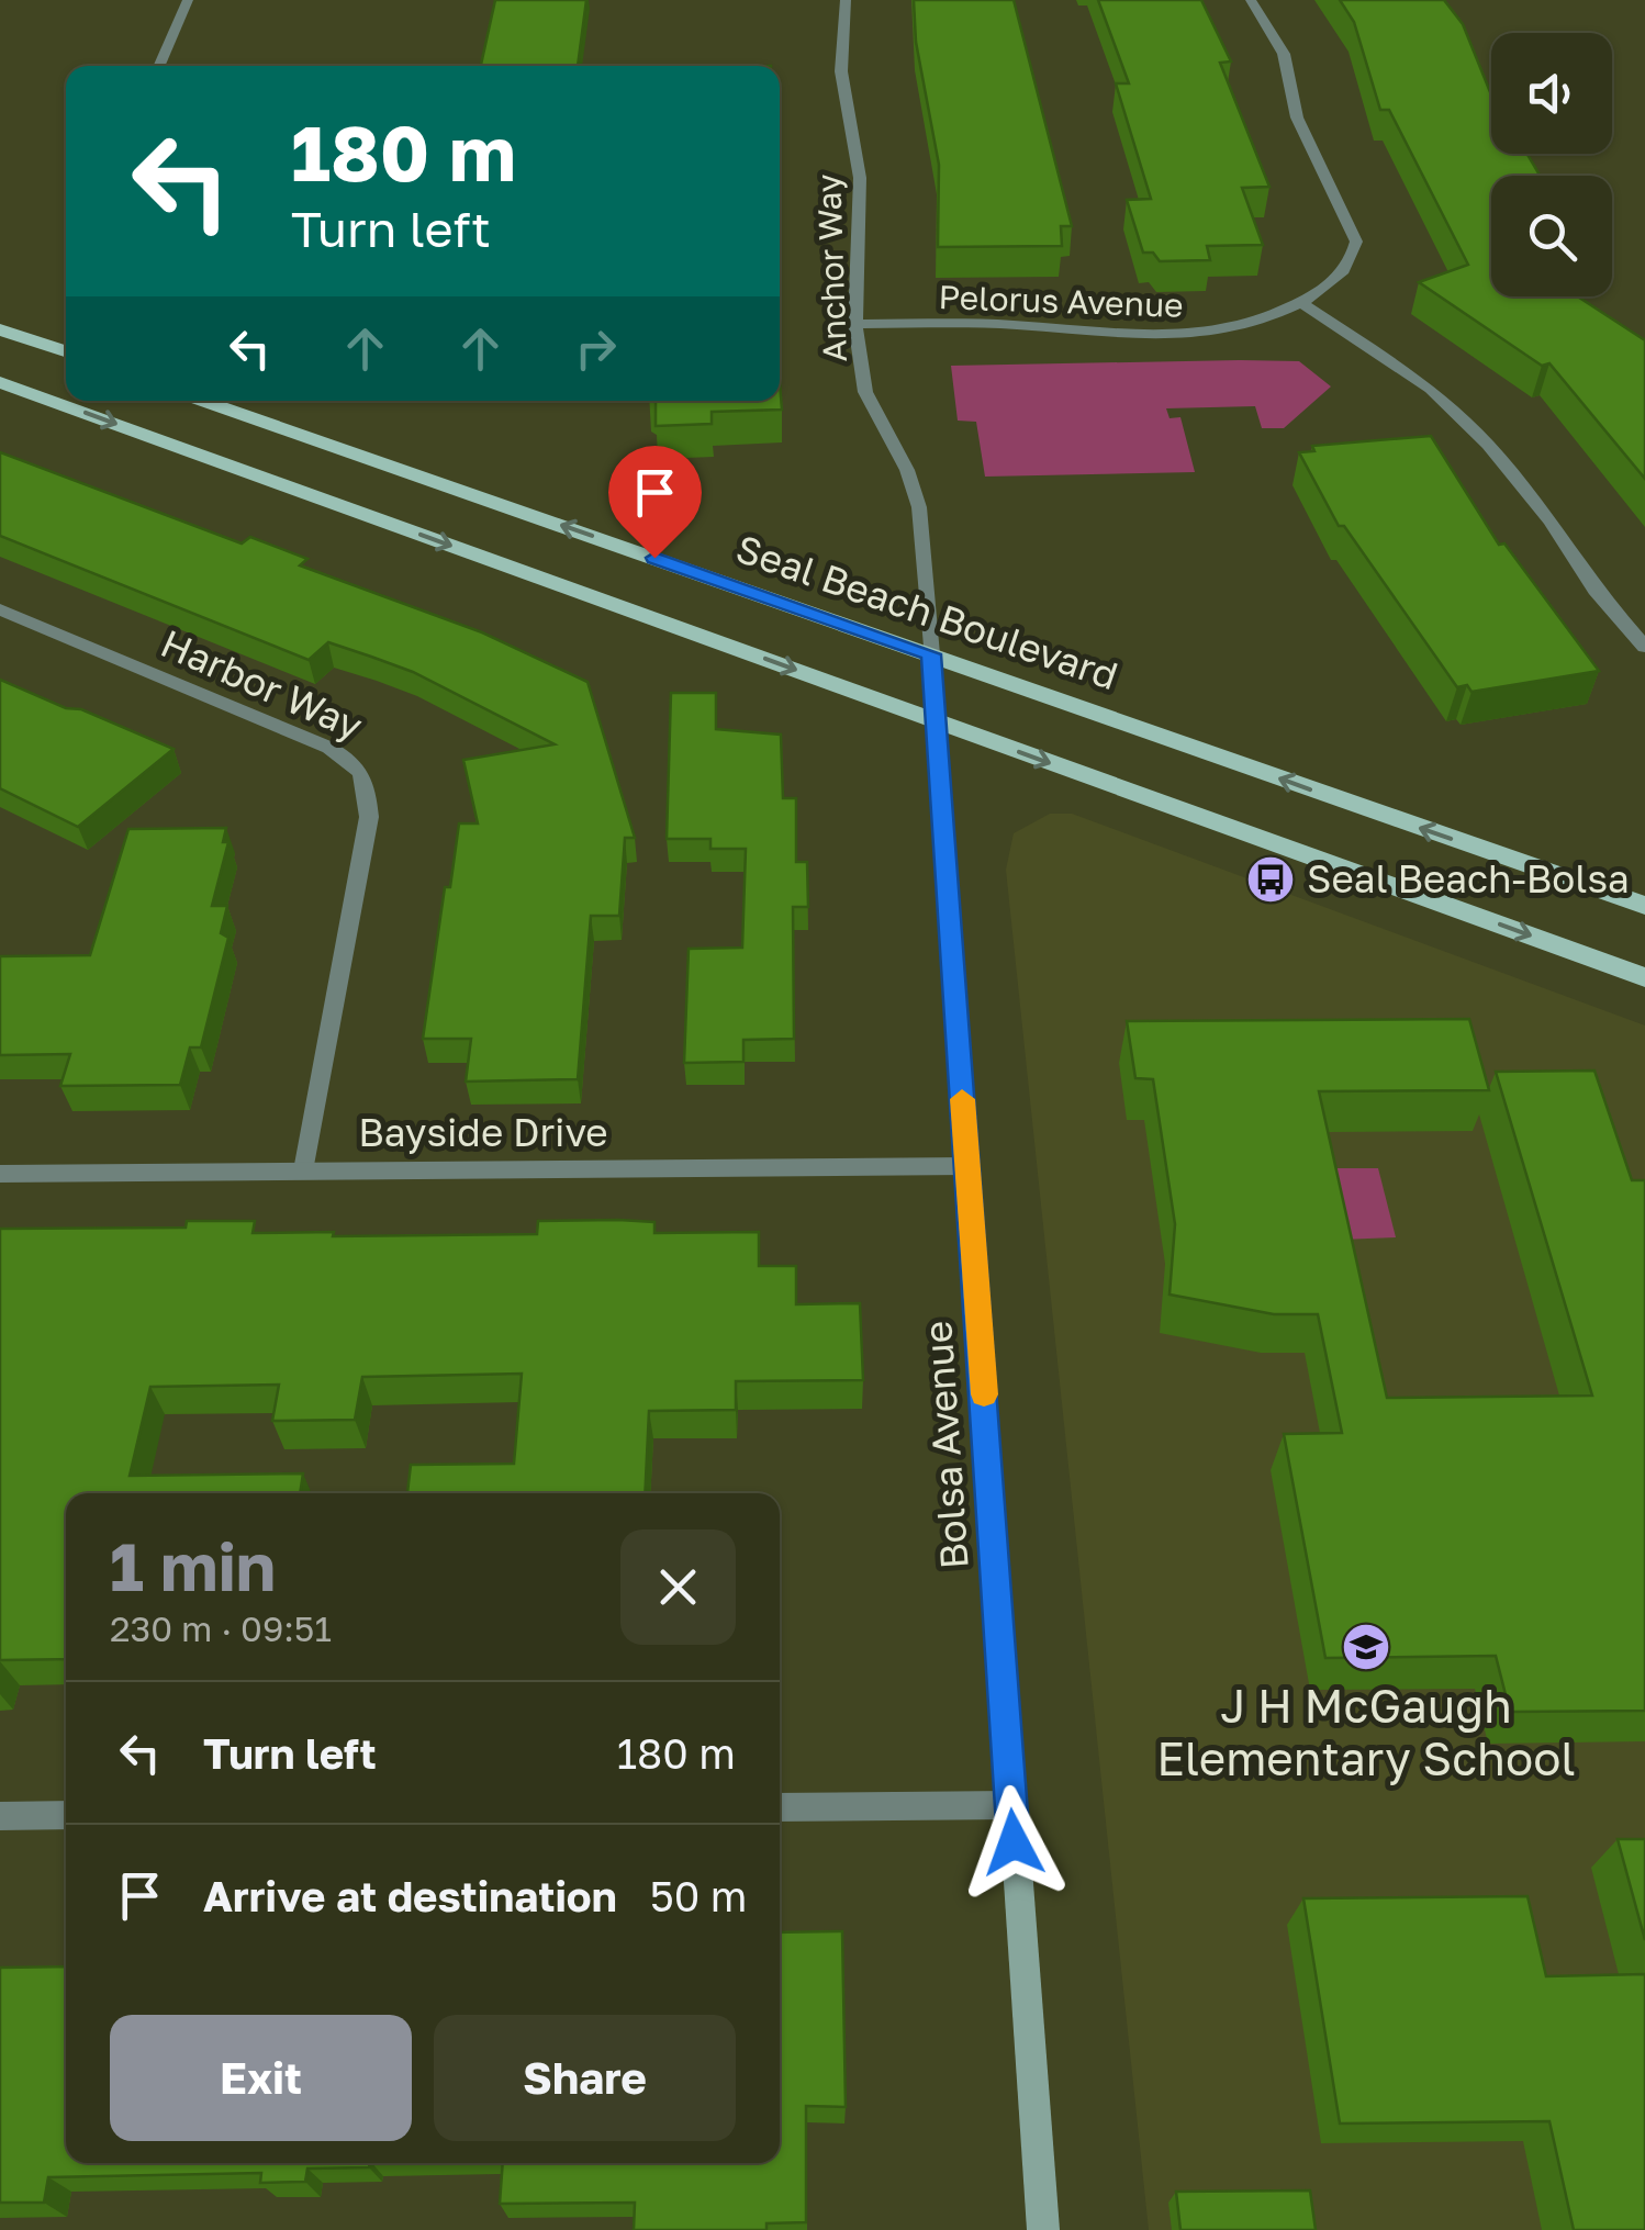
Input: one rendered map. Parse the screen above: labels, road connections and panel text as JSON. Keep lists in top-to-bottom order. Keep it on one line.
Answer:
{"streets":{"main road":["Seal Beach Boulevard","Bolsa Avenue"],"street":["Anchor Way","Pelorus Avenue","Harbor Way","Bayside Drive"]},"crossings":[["Anchor Way","Pelorus Avenue"],["Anchor Way","Seal Beach Boulevard"],["Anchor Way","Bolsa Avenue"],["Seal Beach Boulevard","Bolsa Avenue"],["Harbor Way","Bayside Drive"],["Bayside Drive","Bolsa Avenue"]],"places":{"bus stop":["Seal Beach-Bolsa"],"school or university":["J H McGaugh Elementary School"]},"page":{"turn":["180 m","Turn left"],"heading":["1 min","230 m · 09:51"],"list":[{"name":"Turn left","value":"180 m"},{"name":"Arrive at destination","value":"50 m"}],"buttons":["Exit","Share"]}}
